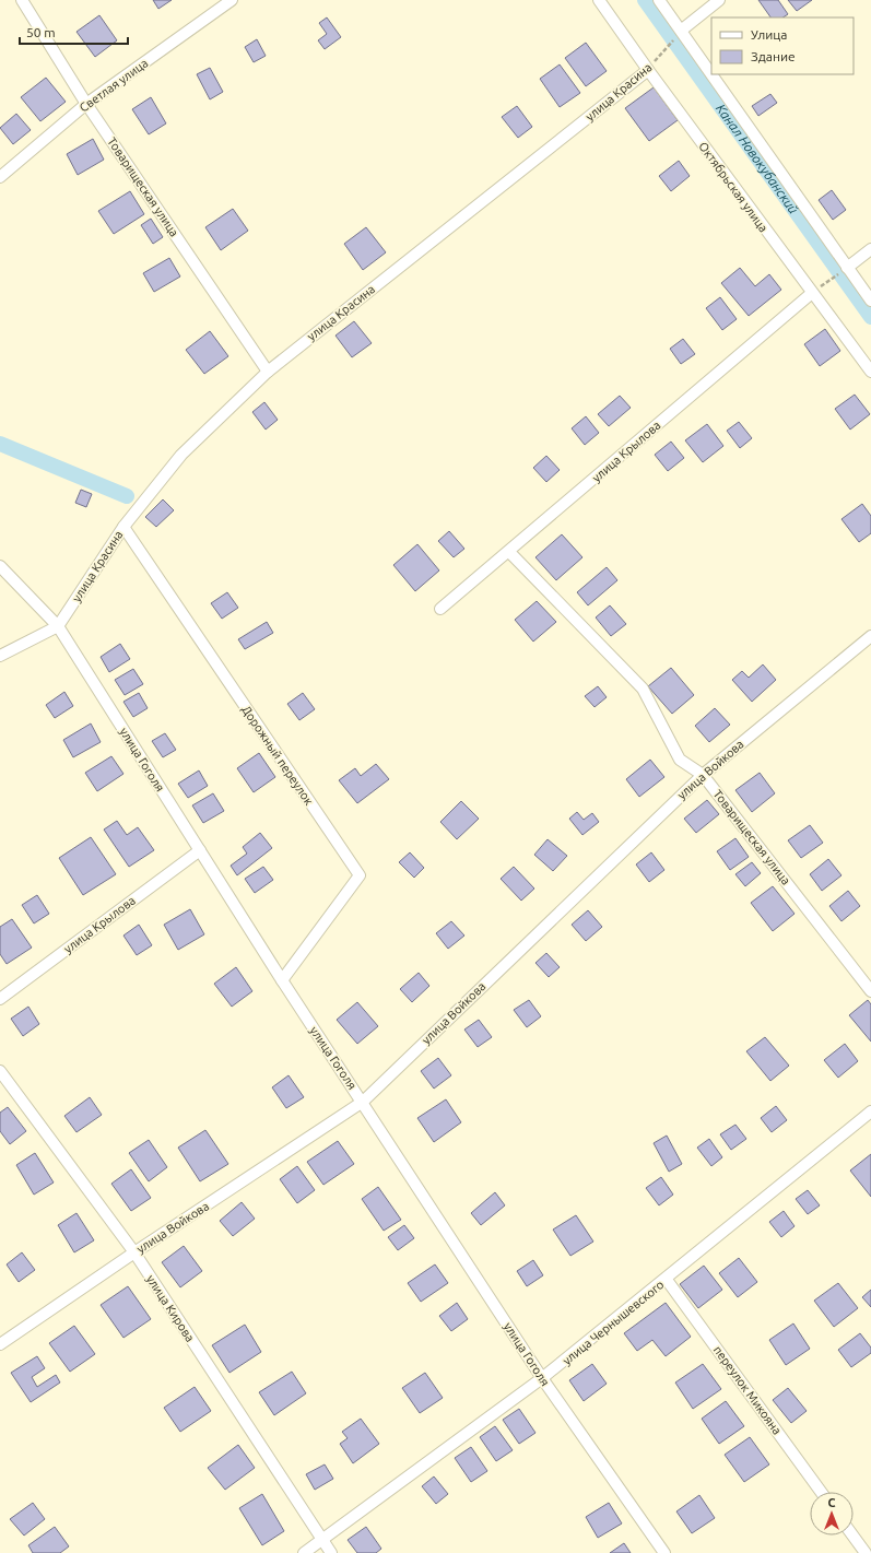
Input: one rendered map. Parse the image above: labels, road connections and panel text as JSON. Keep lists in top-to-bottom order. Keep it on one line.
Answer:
{"streets":{"street":["Светлая улица","улица Красина","Товарищеская улица","Октябрьская улица","улица Крылова","Дорожный переулок","улица Гоголя","улица Войкова","улица Кирова","улица Чернышевского","переулок Микояна"]},"crossings":[["Светлая улица","Товарищеская улица"],["улица Красина","Товарищеская улица"],["улица Красина","Октябрьская улица"],["улица Красина","Дорожный переулок"],["улица Красина","улица Гоголя"],["Товарищеская улица","улица Крылова"],["Товарищеская улица","улица Войкова"],["Октябрьская улица","улица Крылова"],["улица Крылова","улица Гоголя"],["Дорожный переулок","улица Гоголя"],["улица Гоголя","улица Войкова"],["улица Гоголя","улица Чернышевского"],["улица Войкова","улица Кирова"],["улица Кирова","улица Чернышевского"],["улица Чернышевского","переулок Микояна"]],"water":["Канал Новокубанский"],"legend":["Улица","Здание"],"scale_bar":"50 m","north":"top"}
